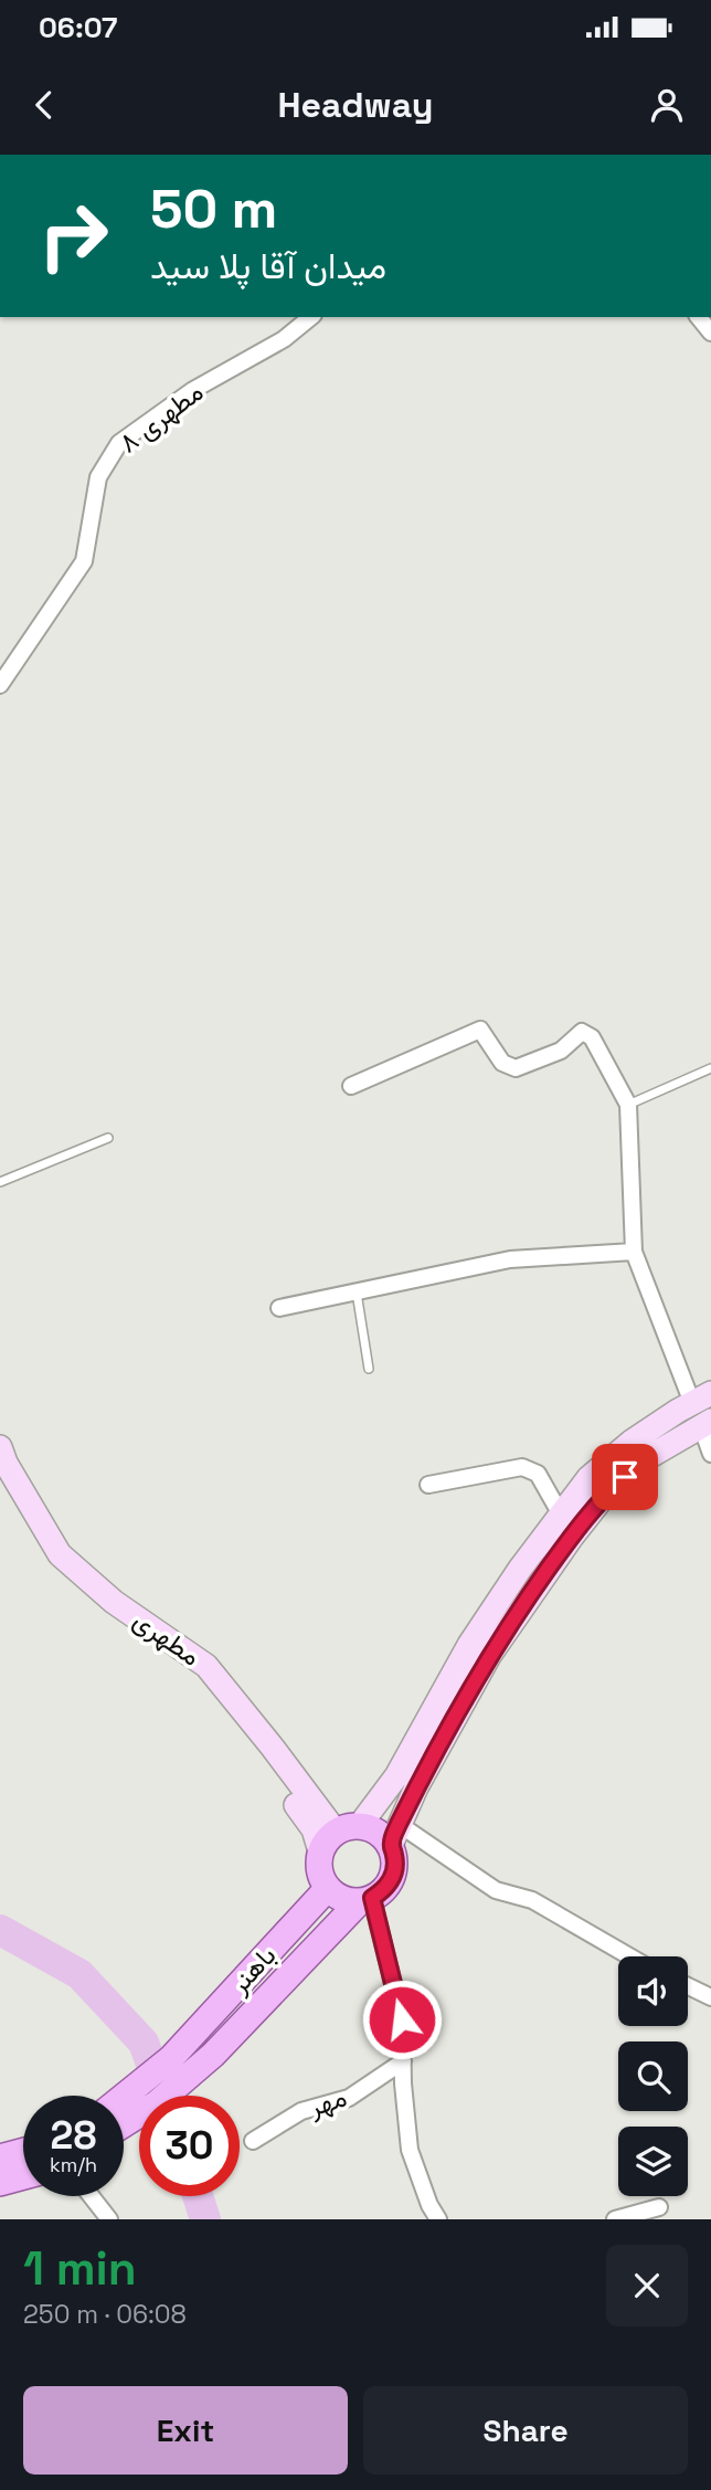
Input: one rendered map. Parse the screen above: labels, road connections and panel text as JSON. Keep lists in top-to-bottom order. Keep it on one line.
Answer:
{"streets":{"main road":["مطهری","باهنر"],"street":["مطهری ۸","مهر"]},"crossings":[["مطهری","باهنر"]],"page":{"status":"06:07","header":"Headway","turn":["50 m","میدان آقا پلا سید"],"speed":"28 km/h","limit":"30","heading":["1 min","250 m · 06:08"],"buttons":["Exit","Share"]}}
